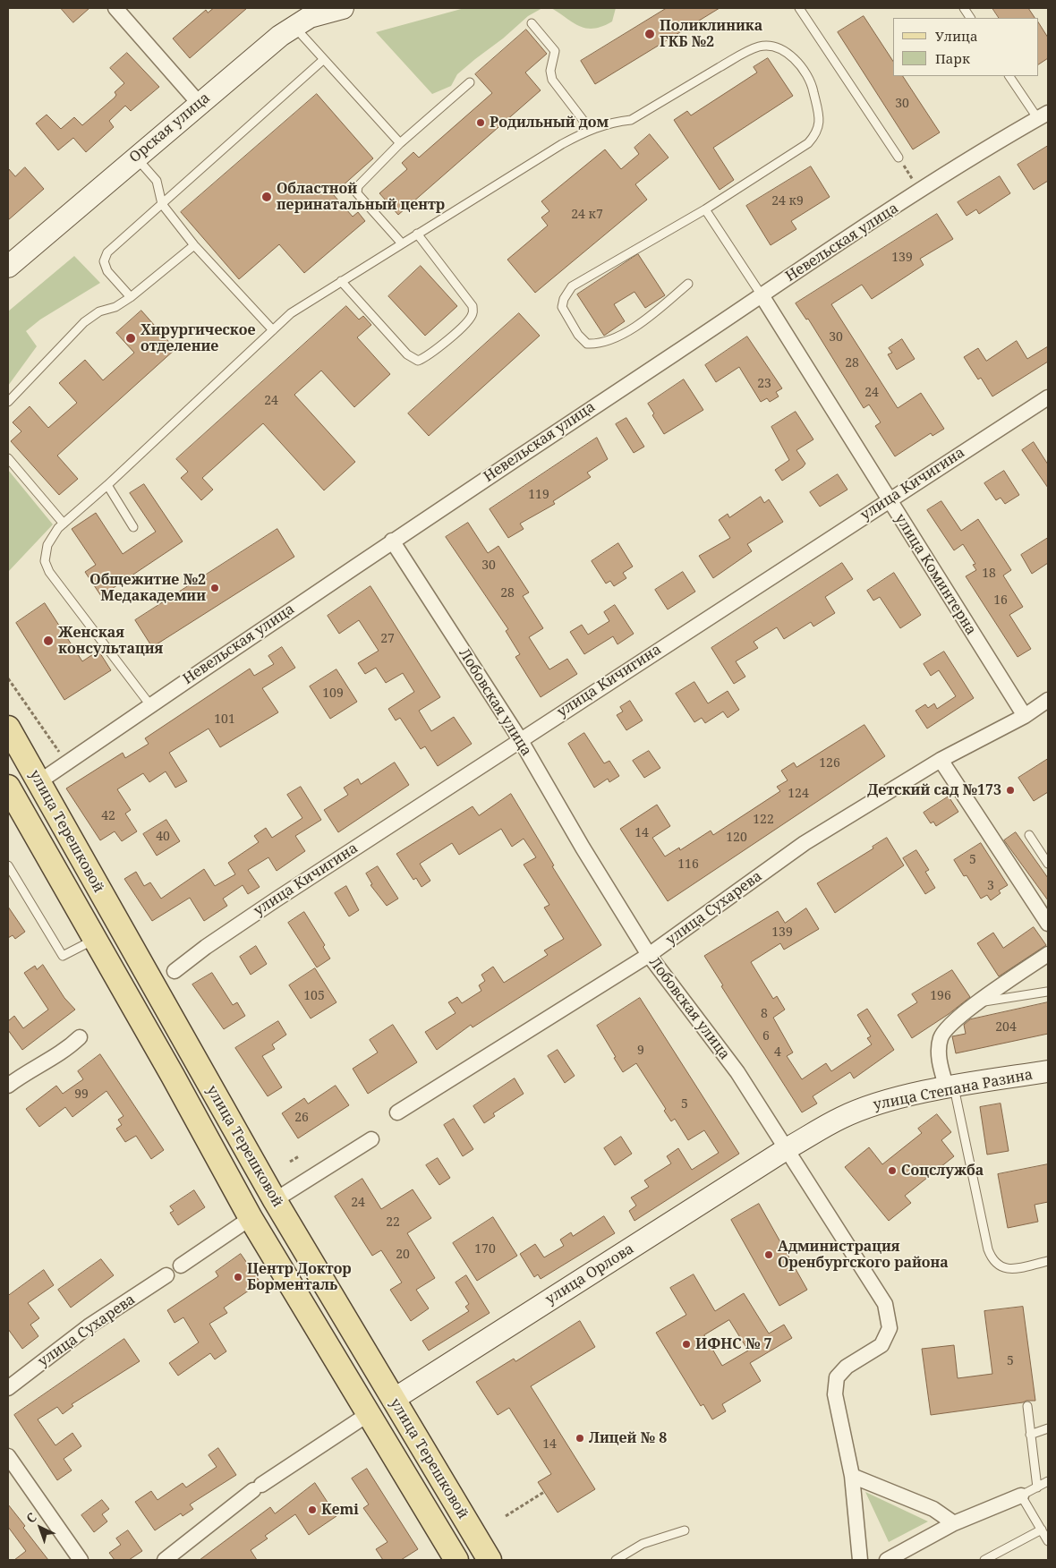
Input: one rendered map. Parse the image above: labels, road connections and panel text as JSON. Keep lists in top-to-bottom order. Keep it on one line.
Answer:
{"streets":{"main road":["Орская улица","улица Терешковой","улица Степана Разина","улица Орлова"],"street":["Невельская улица","улица Кичигина","улица Коминтерна","Лобовская улица","улица Сухарева"]},"crossings":[["Невельская улица","улица Коминтерна"],["Невельская улица","Лобовская улица"],["Невельская улица","улица Терешковой"],["улица Кичигина","улица Коминтерна"],["улица Кичигина","Лобовская улица"],["улица Коминтерна","улица Сухарева"],["Лобовская улица","улица Сухарева"],["Лобовская улица","улица Степана Разина"],["Лобовская улица","улица Орлова"],["улица Терешковой","улица Орлова"],["улица Степана Разина","улица Орлова"]],"places":["Поликлиника ГКБ №2","Родильный дом","Областной перинатальный центр","Хирургическое отделение","Общежитие №2 Медакадемии","Женская консультация","Детский сад №173","Соцслужба","Администрация Оренбургского района","Центр Доктор Борменталь","ИФНС № 7","Лицей № 8","Kemi"],"house_numbers":["30","24 к9","24 к7","139","30","28","23","24","24","119","30","18","28","16","27","109","101","126","124","42","122","14","40","120","5","116","3","139","105","196","8","204","6","9","4","99","5","26","24","22","170","20","5","14"],"legend":["Улица","Парк"],"north":"top left"}
